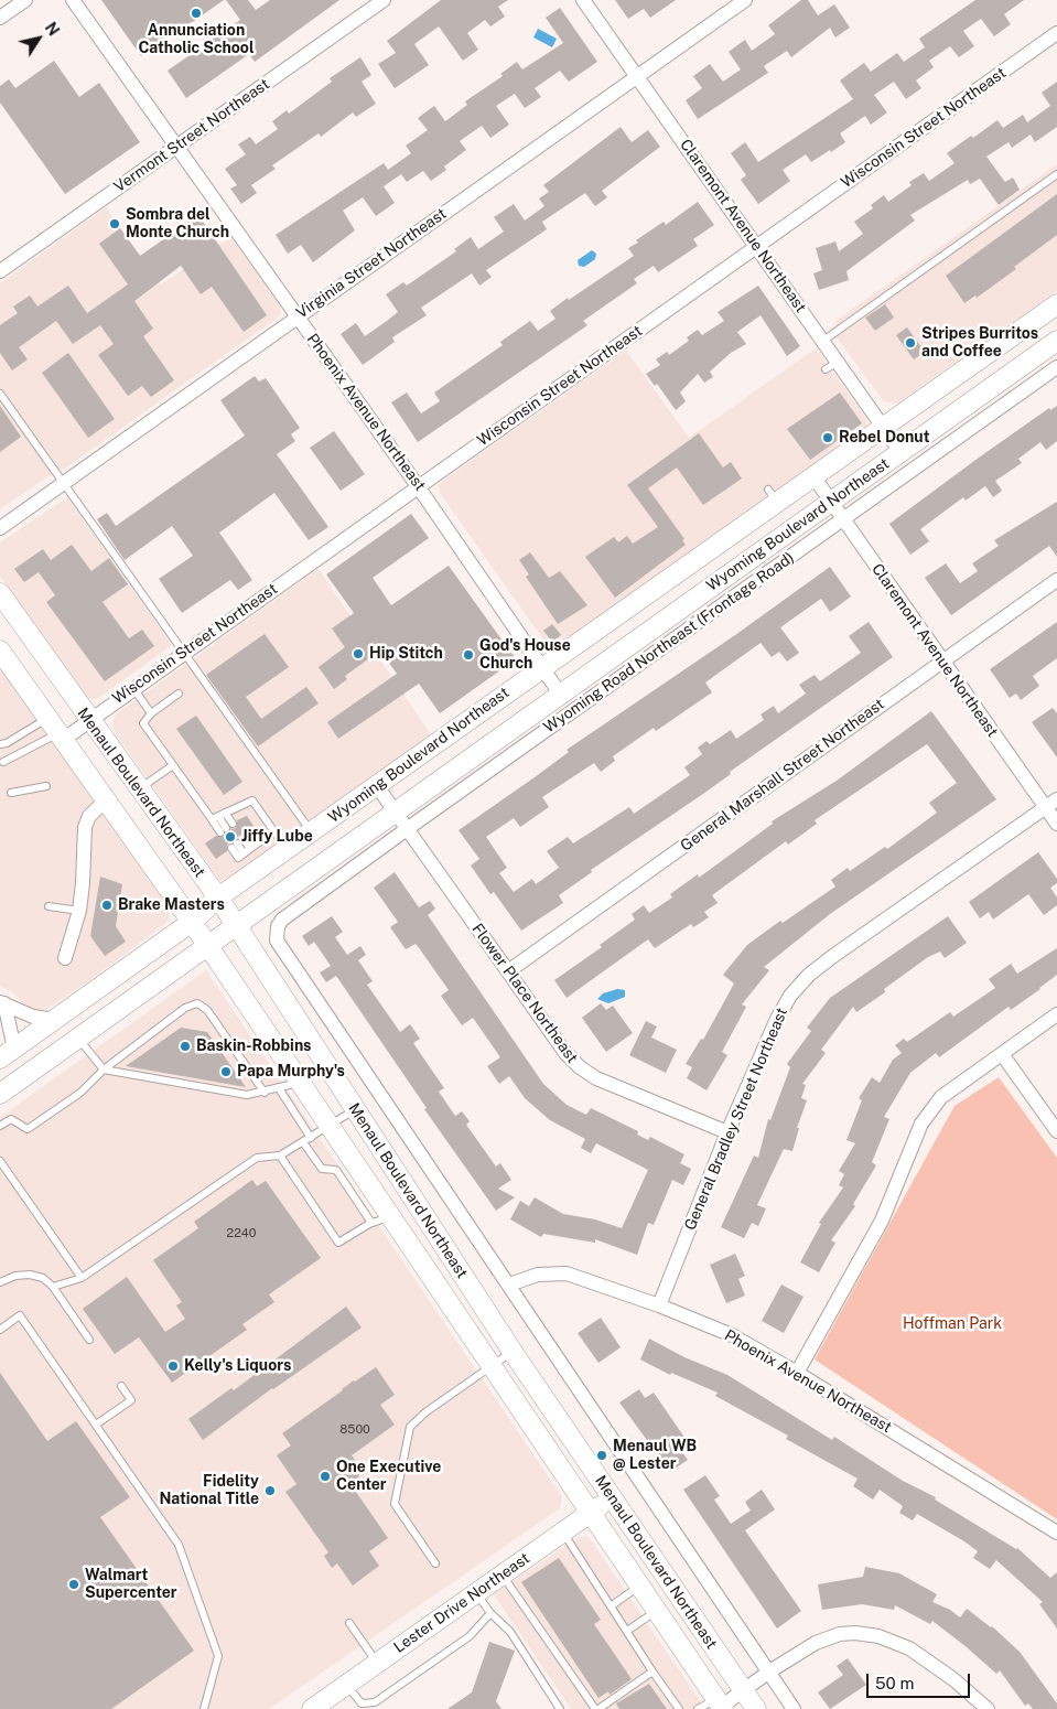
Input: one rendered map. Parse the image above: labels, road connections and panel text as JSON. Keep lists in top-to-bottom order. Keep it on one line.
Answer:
{"streets":{"main road":["Wyoming Boulevard Northeast","Menaul Boulevard Northeast","Lester Drive Northeast"],"street":["Wisconsin Street Northeast","Vermont Street Northeast","Claremont Avenue Northeast","Virginia Street Northeast","Phoenix Avenue Northeast","Wyoming Road Northeast (Frontage Road)","General Marshall Street Northeast","Flower Place Northeast","General Bradley Street Northeast"]},"crossings":[["Wisconsin Street Northeast","Claremont Avenue Northeast"],["Wisconsin Street Northeast","Phoenix Avenue Northeast"],["Wisconsin Street Northeast","Menaul Boulevard Northeast"],["Vermont Street Northeast","Phoenix Avenue Northeast"],["Claremont Avenue Northeast","Virginia Street Northeast"],["Claremont Avenue Northeast","Wyoming Boulevard Northeast"],["Claremont Avenue Northeast","Wyoming Road Northeast (Frontage Road)"],["Claremont Avenue Northeast","General Marshall Street Northeast"],["Claremont Avenue Northeast","General Bradley Street Northeast"],["Virginia Street Northeast","Phoenix Avenue Northeast"],["Phoenix Avenue Northeast","Wyoming Boulevard Northeast"],["Phoenix Avenue Northeast","Wyoming Road Northeast (Frontage Road)"],["Phoenix Avenue Northeast","General Bradley Street Northeast"],["Wyoming Boulevard Northeast","Wyoming Road Northeast (Frontage Road)"],["Wyoming Boulevard Northeast","Menaul Boulevard Northeast"],["Wyoming Boulevard Northeast","Flower Place Northeast"],["Wyoming Road Northeast (Frontage Road)","Flower Place Northeast"],["General Marshall Street Northeast","Flower Place Northeast"],["Menaul Boulevard Northeast","Lester Drive Northeast"],["Flower Place Northeast","General Bradley Street Northeast"]],"parks":["Hoffman Park"],"places":["Annunciation Catholic School","Sombra del Monte Church","Stripes Burritos and Coffee","Rebel Donut","Hip Stitch","God's House Church","Jiffy Lube","Brake Masters","Baskin-Robbins","Papa Murphy's","Kelly's Liquors","Menaul WB @ Lester","One Executive Center","Fidelity National Title","Walmart Supercenter"],"house_numbers":["2240","8500"],"scale_bar":"50 m","north":"top right"}
